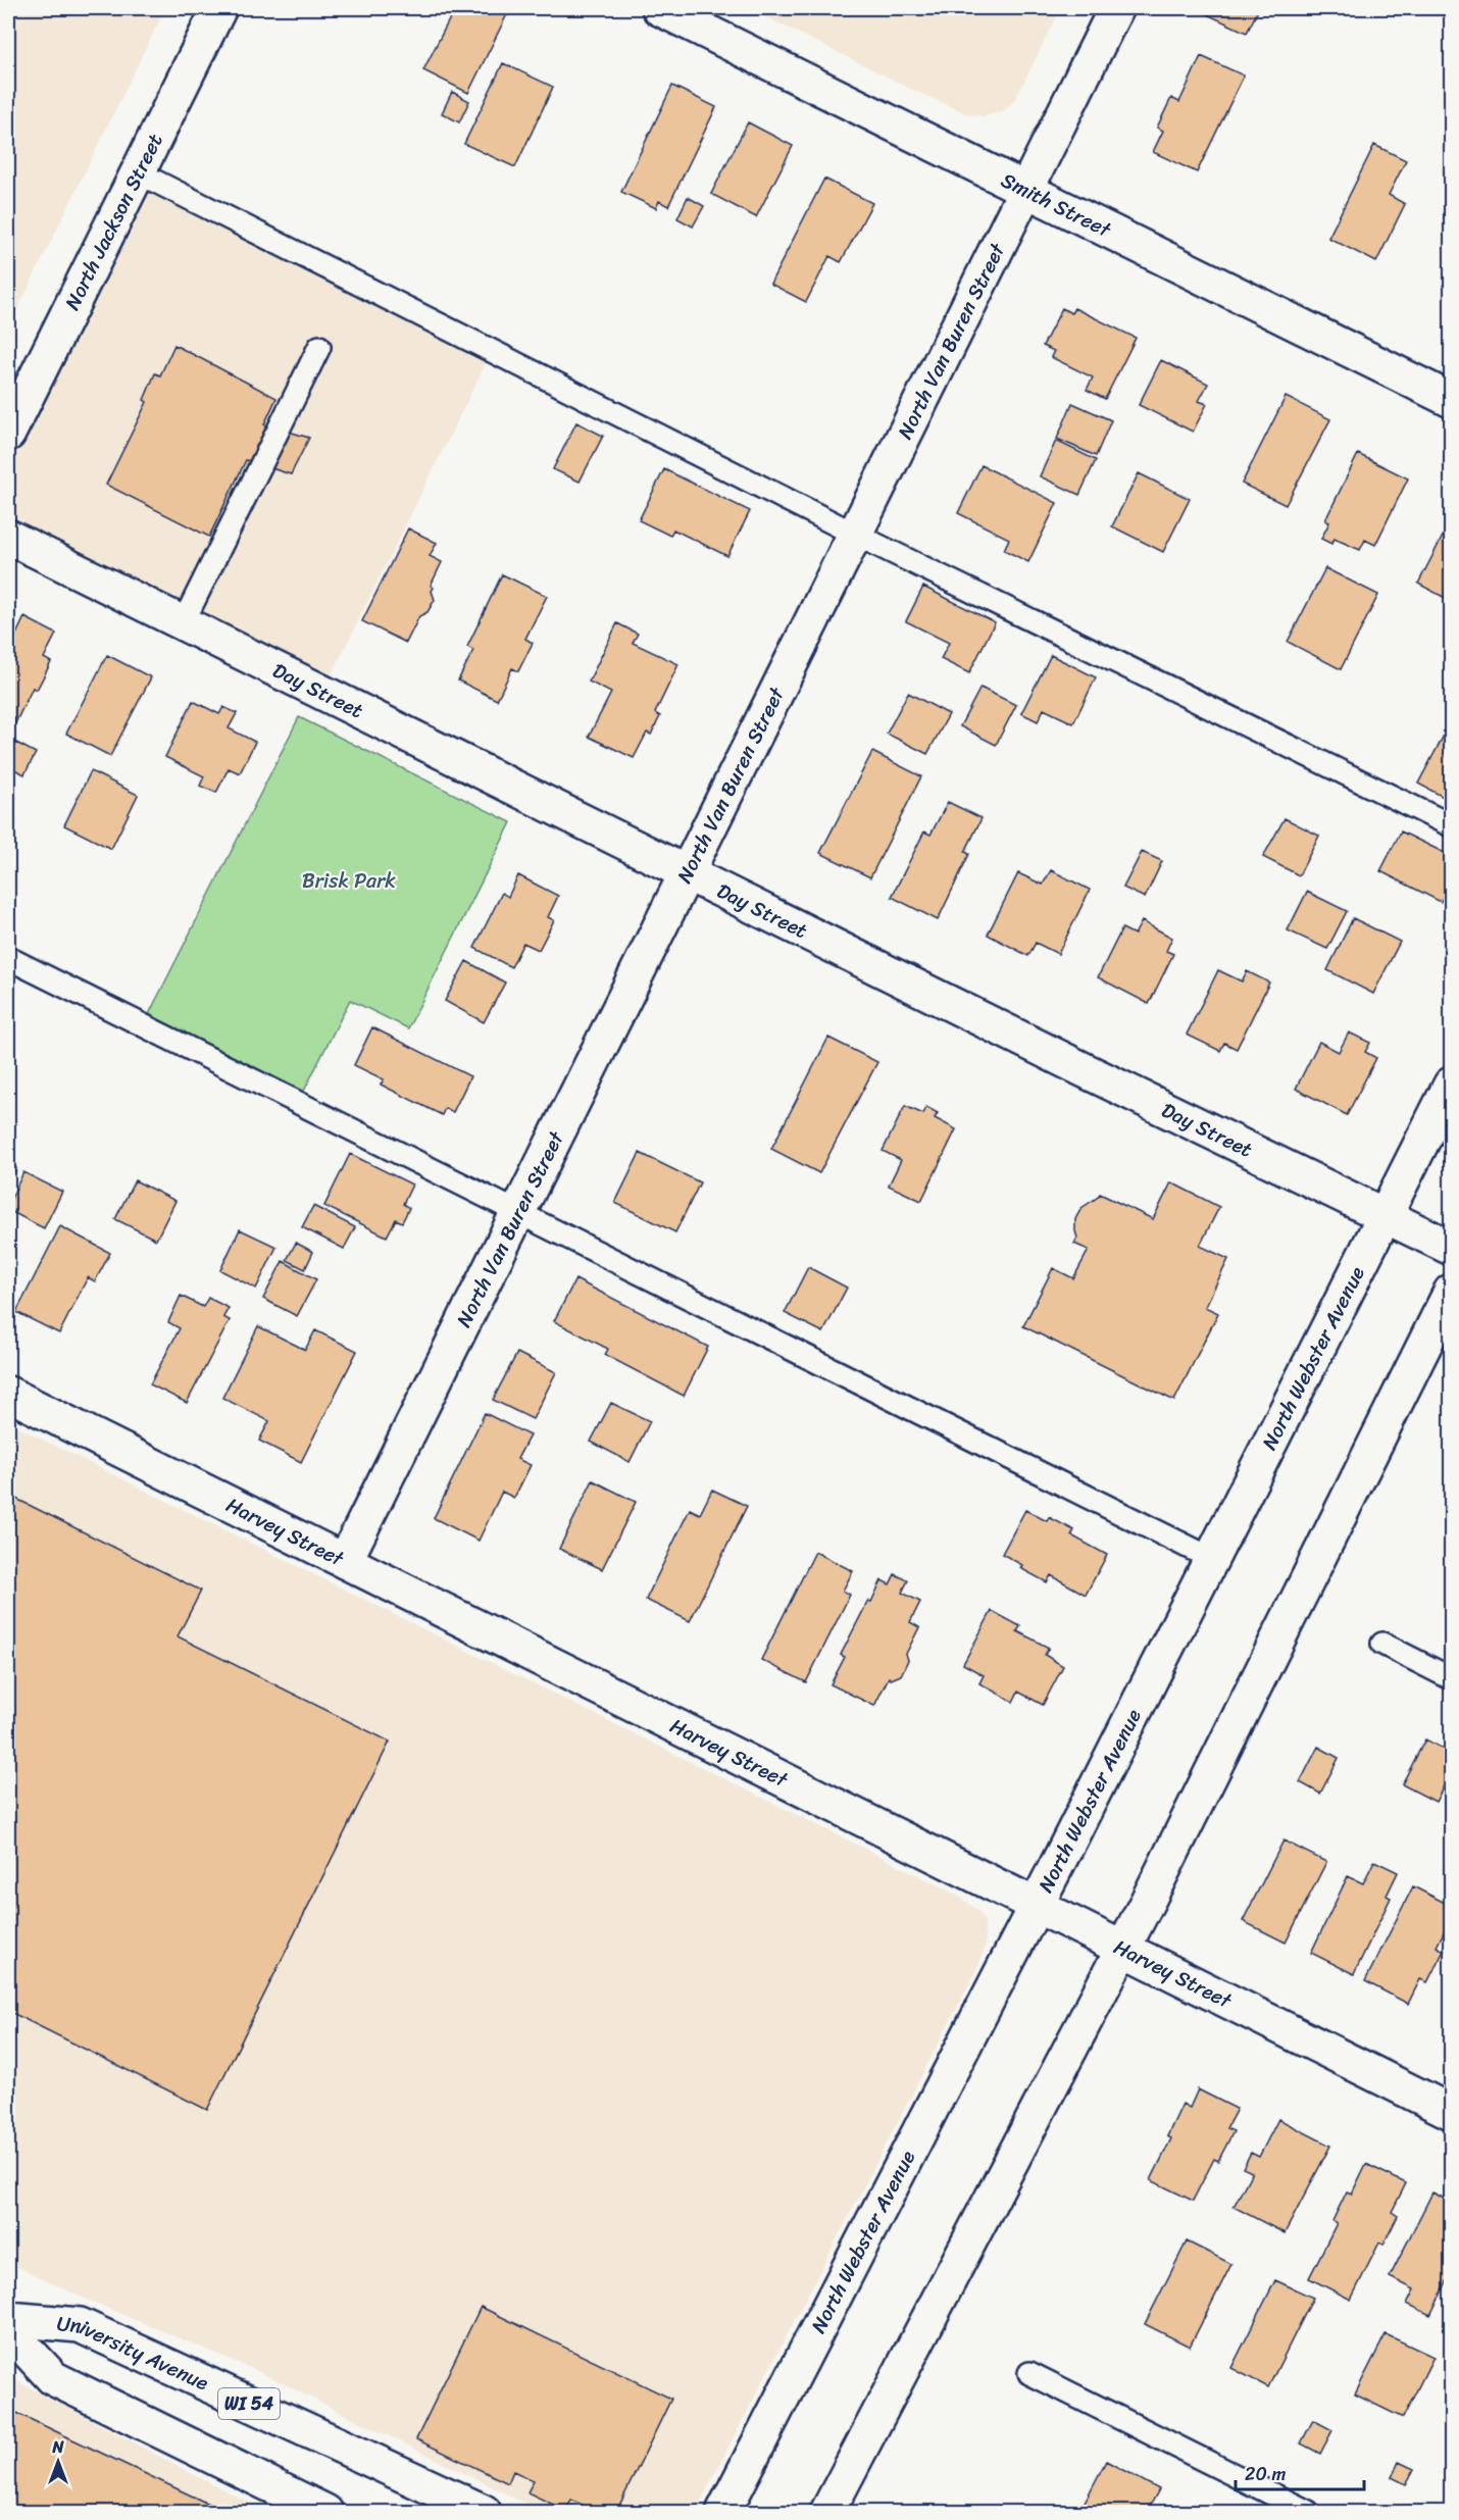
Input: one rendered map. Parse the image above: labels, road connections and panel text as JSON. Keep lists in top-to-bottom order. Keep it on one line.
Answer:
{"streets":{"street":["Smith Street","North Jackson Street","North Van Buren Street","Day Street","North Webster Avenue","Harvey Street","University Avenue","WI 54"]},"crossings":[["Smith Street","North Van Buren Street"],["North Van Buren Street","Day Street"],["North Van Buren Street","Harvey Street"],["Day Street","North Webster Avenue"],["North Webster Avenue","Harvey Street"]],"parks":["Brisk Park"],"scale_bar":"20 m","north":"top"}
